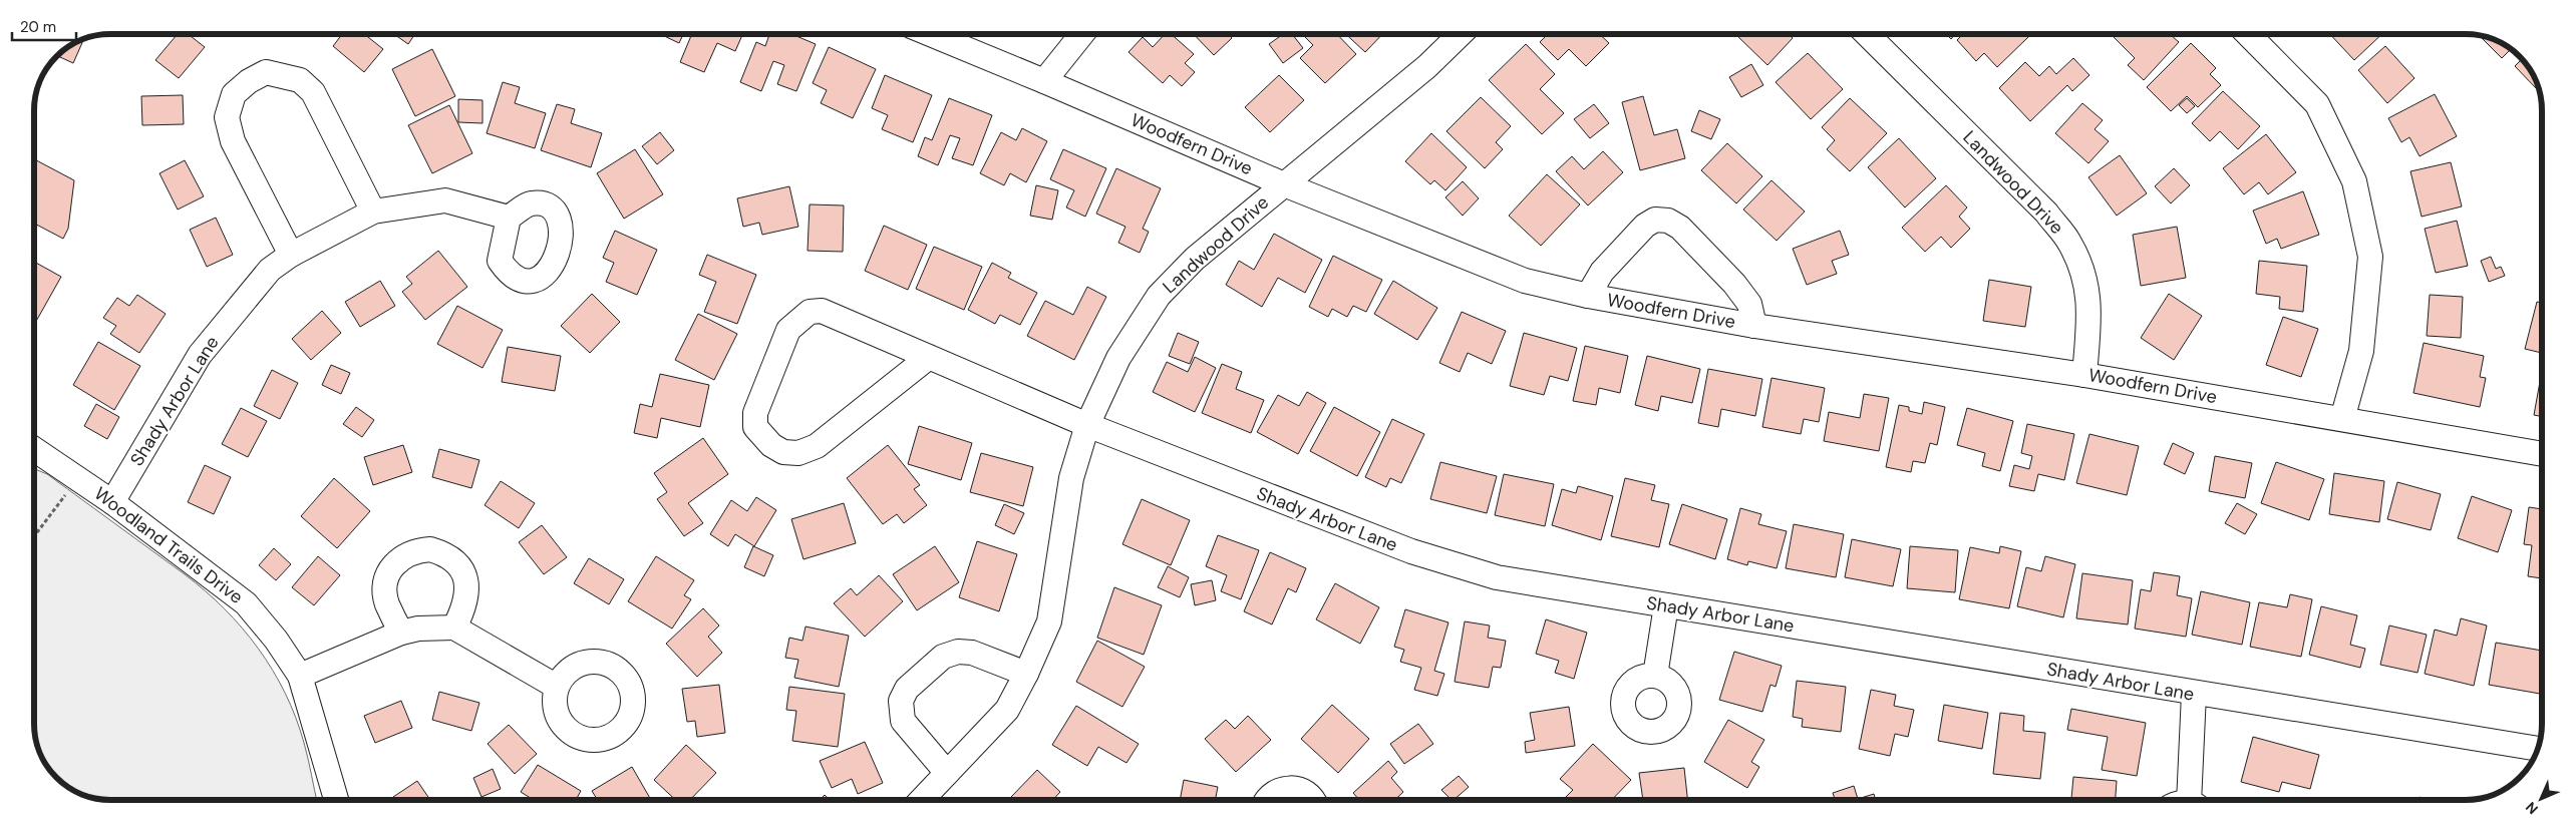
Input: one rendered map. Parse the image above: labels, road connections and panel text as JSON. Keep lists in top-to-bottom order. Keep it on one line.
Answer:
{"streets":{"street":["Woodfern Drive","Landwood Drive","Shady Arbor Lane","Woodland Trails Drive"]},"crossings":[["Woodfern Drive","Landwood Drive"],["Landwood Drive","Shady Arbor Lane"],["Shady Arbor Lane","Woodland Trails Drive"]],"scale_bar":"20 m","north":"bottom left"}
